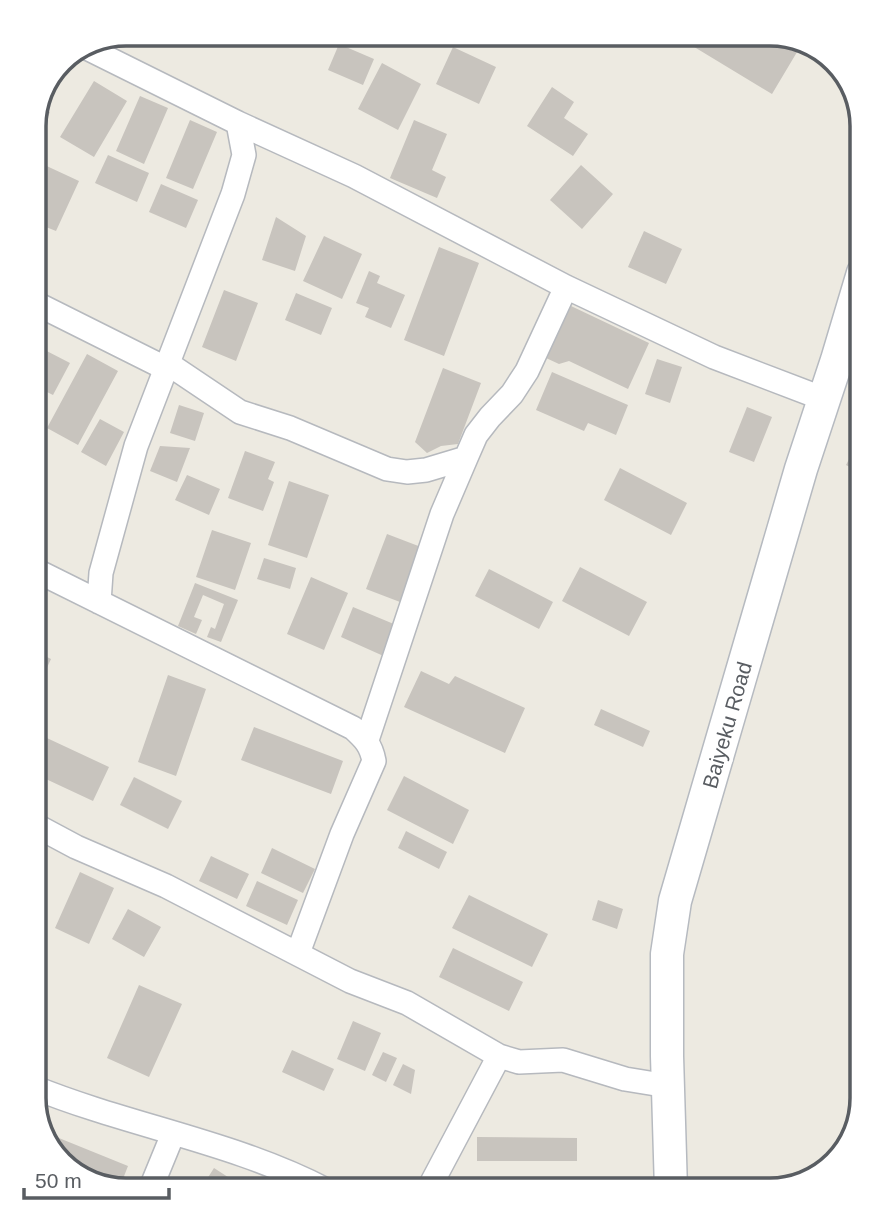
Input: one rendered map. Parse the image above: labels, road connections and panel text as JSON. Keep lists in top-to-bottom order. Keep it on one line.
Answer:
{"streets":{"main road":["Baiyeku Road"]},"scale_bar":"50 m"}
